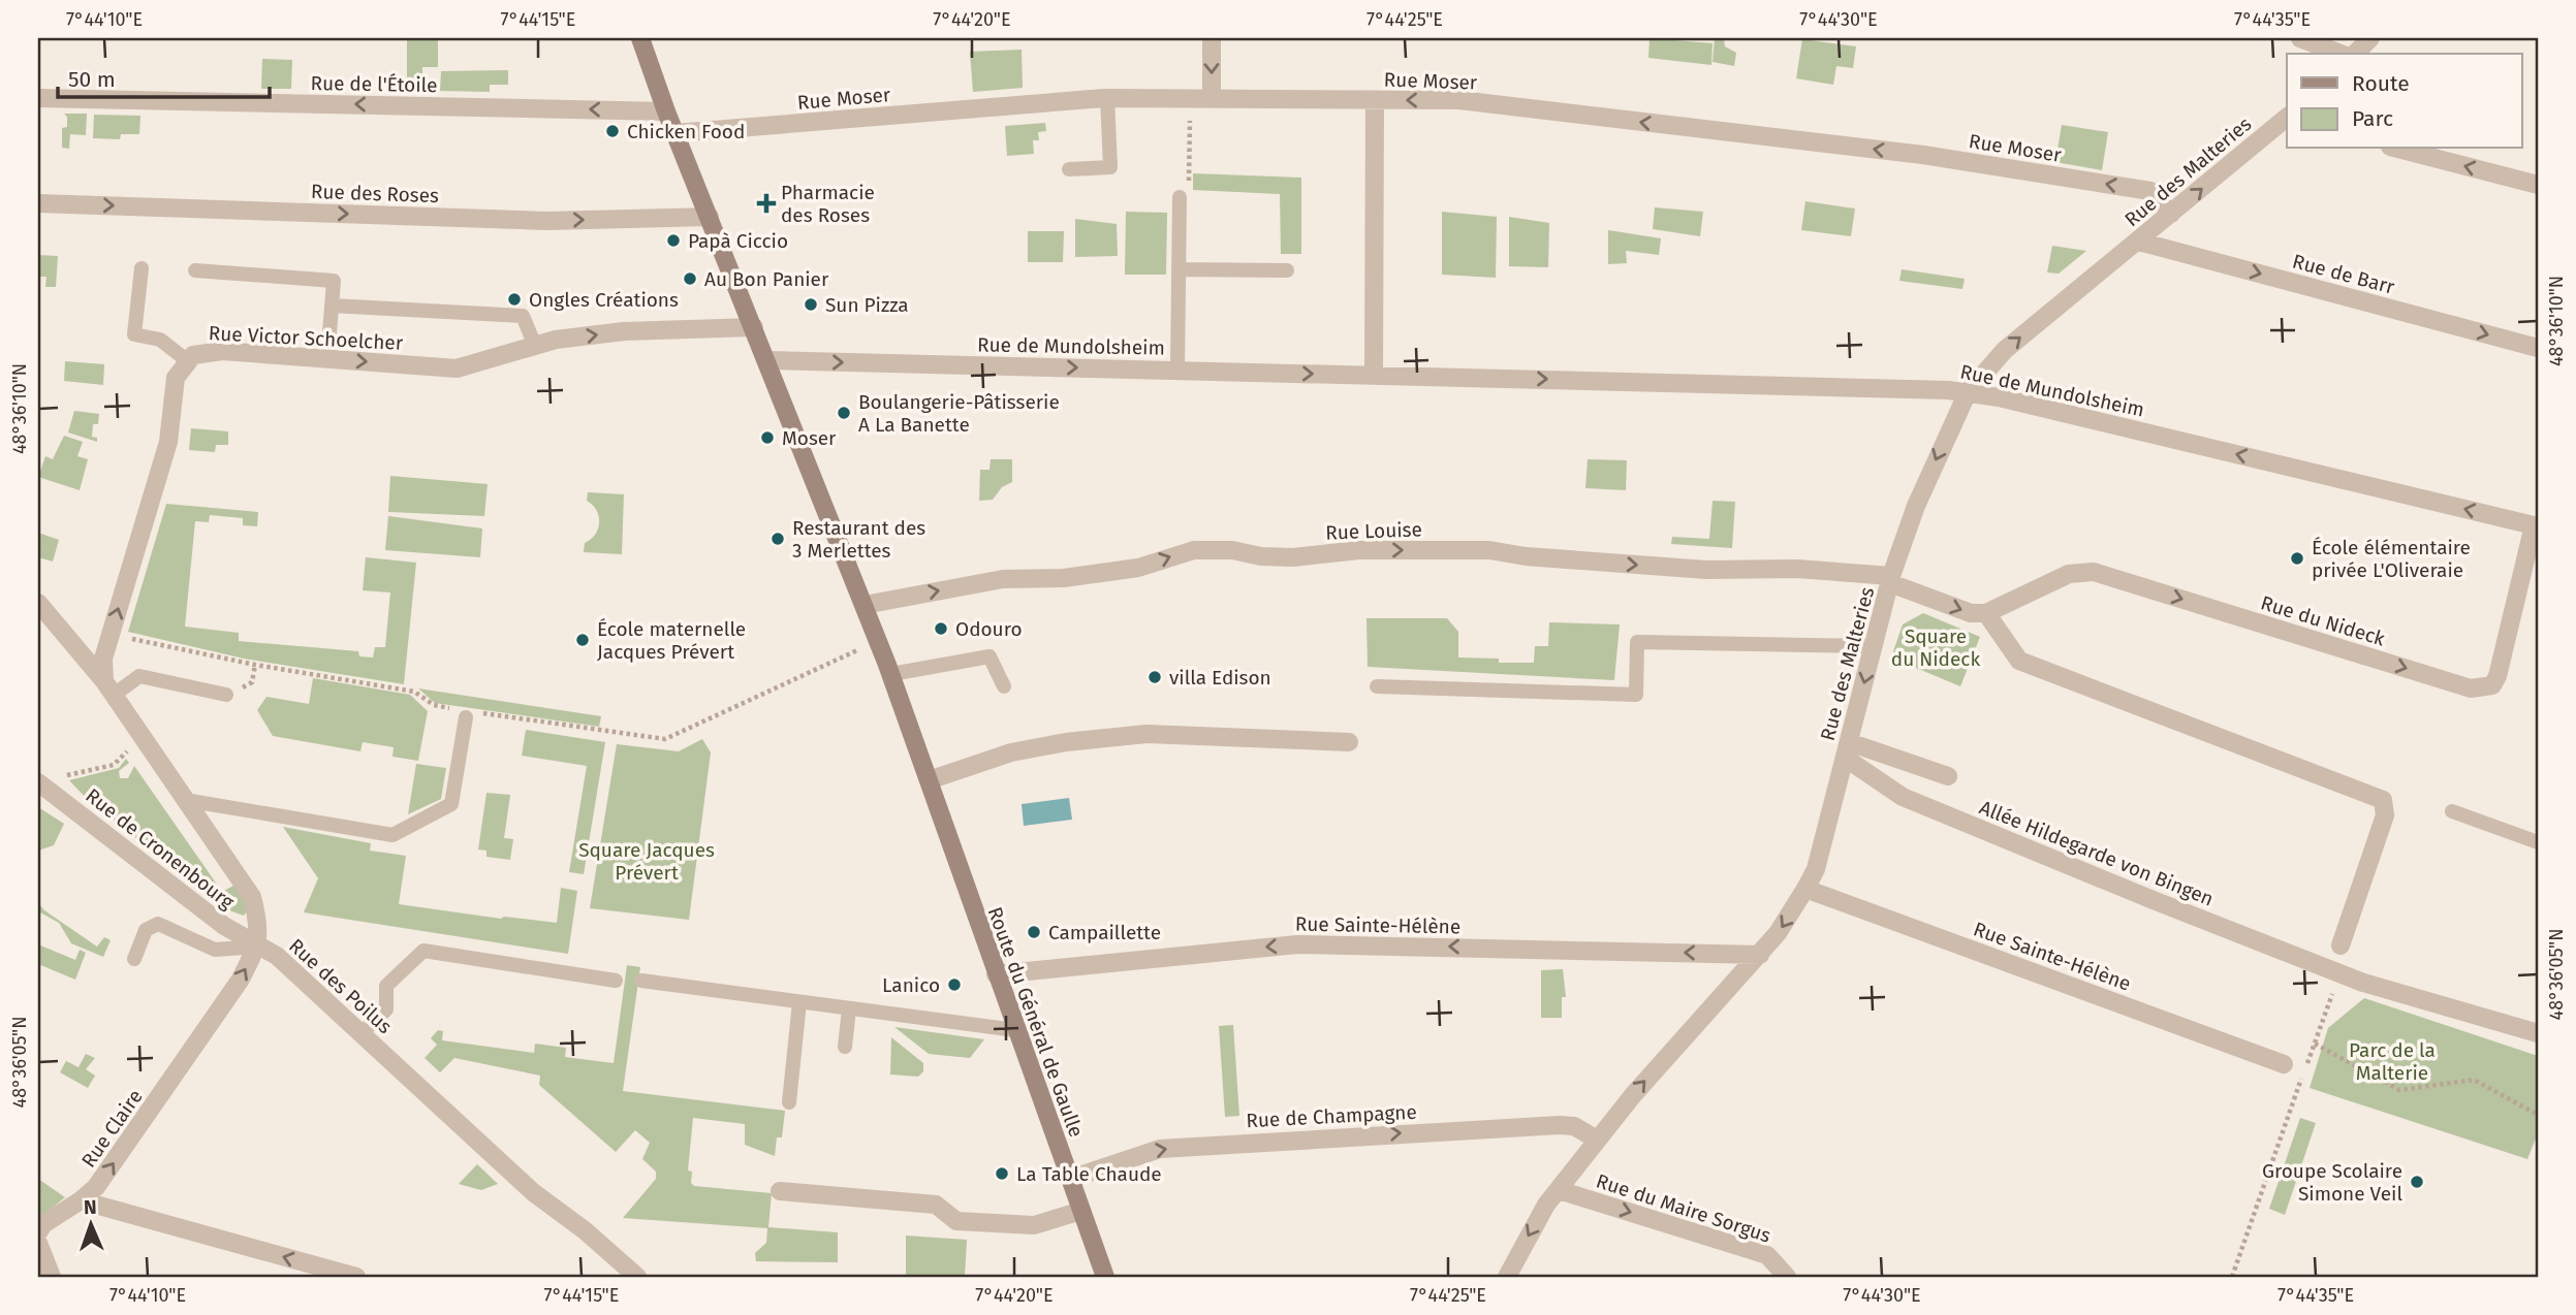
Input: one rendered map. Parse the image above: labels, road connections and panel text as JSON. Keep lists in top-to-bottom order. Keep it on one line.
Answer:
{"streets":{"main road":["Route du Général de Gaulle"],"street":["Rue Moser","Rue de l'Étoile","Rue des Malteries","Rue des Roses","Rue de Barr","Rue Victor Schoelcher","Rue de Mundolsheim","Rue Louise","Rue du Nideck","Rue de Cronenbourg","Allée Hildegarde von Bingen","Rue Sainte-Hélène","Rue des Poilus","Rue de Champagne","Rue Claire","Rue du Maire Sorgus"]},"crossings":[["Rue Moser","Rue des Malteries"],["Rue Moser","Route du Général de Gaulle"],["Rue de l'Étoile","Route du Général de Gaulle"],["Rue des Malteries","Rue de Barr"],["Rue des Malteries","Rue de Mundolsheim"],["Rue des Malteries","Rue Louise"],["Rue des Malteries","Allée Hildegarde von Bingen"],["Rue des Malteries","Rue Sainte-Hélène"],["Rue des Malteries","Rue de Champagne"],["Rue des Malteries","Rue du Maire Sorgus"],["Rue des Roses","Route du Général de Gaulle"],["Rue Victor Schoelcher","Rue des Poilus"],["Rue Victor Schoelcher","Route du Général de Gaulle"],["Rue de Mundolsheim","Rue du Nideck"],["Rue de Mundolsheim","Route du Général de Gaulle"],["Rue Louise","Route du Général de Gaulle"],["Rue de Cronenbourg","Rue des Poilus"],["Rue de Cronenbourg","Rue Claire"],["Rue Sainte-Hélène","Route du Général de Gaulle"],["Rue des Poilus","Rue Claire"],["Route du Général de Gaulle","Rue de Champagne"]],"one_way":["Rue Moser","Rue de l'Étoile","Rue des Roses","Rue Victor Schoelcher","Rue Louise","Rue Sainte-Hélène","Rue de Champagne","Rue Claire","Rue du Maire Sorgus"],"parks":["Square du Nideck","Square Jacques Prévert","Parc de la Malterie"],"places":{"other":["Chicken Food","Papà Ciccio","Au Bon Panier","Ongles Créations","Sun Pizza","Boulangerie-Pâtisserie A La Banette","Moser","Restaurant des 3 Merlettes","École élémentaire privée L'Oliveraie","Odouro","École maternelle Jacques Prévert","villa Edison","Campaillette","Lanico","La Table Chaude","Groupe Scolaire Simone Veil"],"health":["Pharmacie des Roses"]},"legend":["Route","Parc"],"scale_bar":"50 m","north":"top","coordinates":["7°44'10\"E","7°44'15\"E","7°44'20\"E","7°44'25\"E","7°44'30\"E","7°44'35\"E","48°36'10\"N","48°36'05\"N"]}
